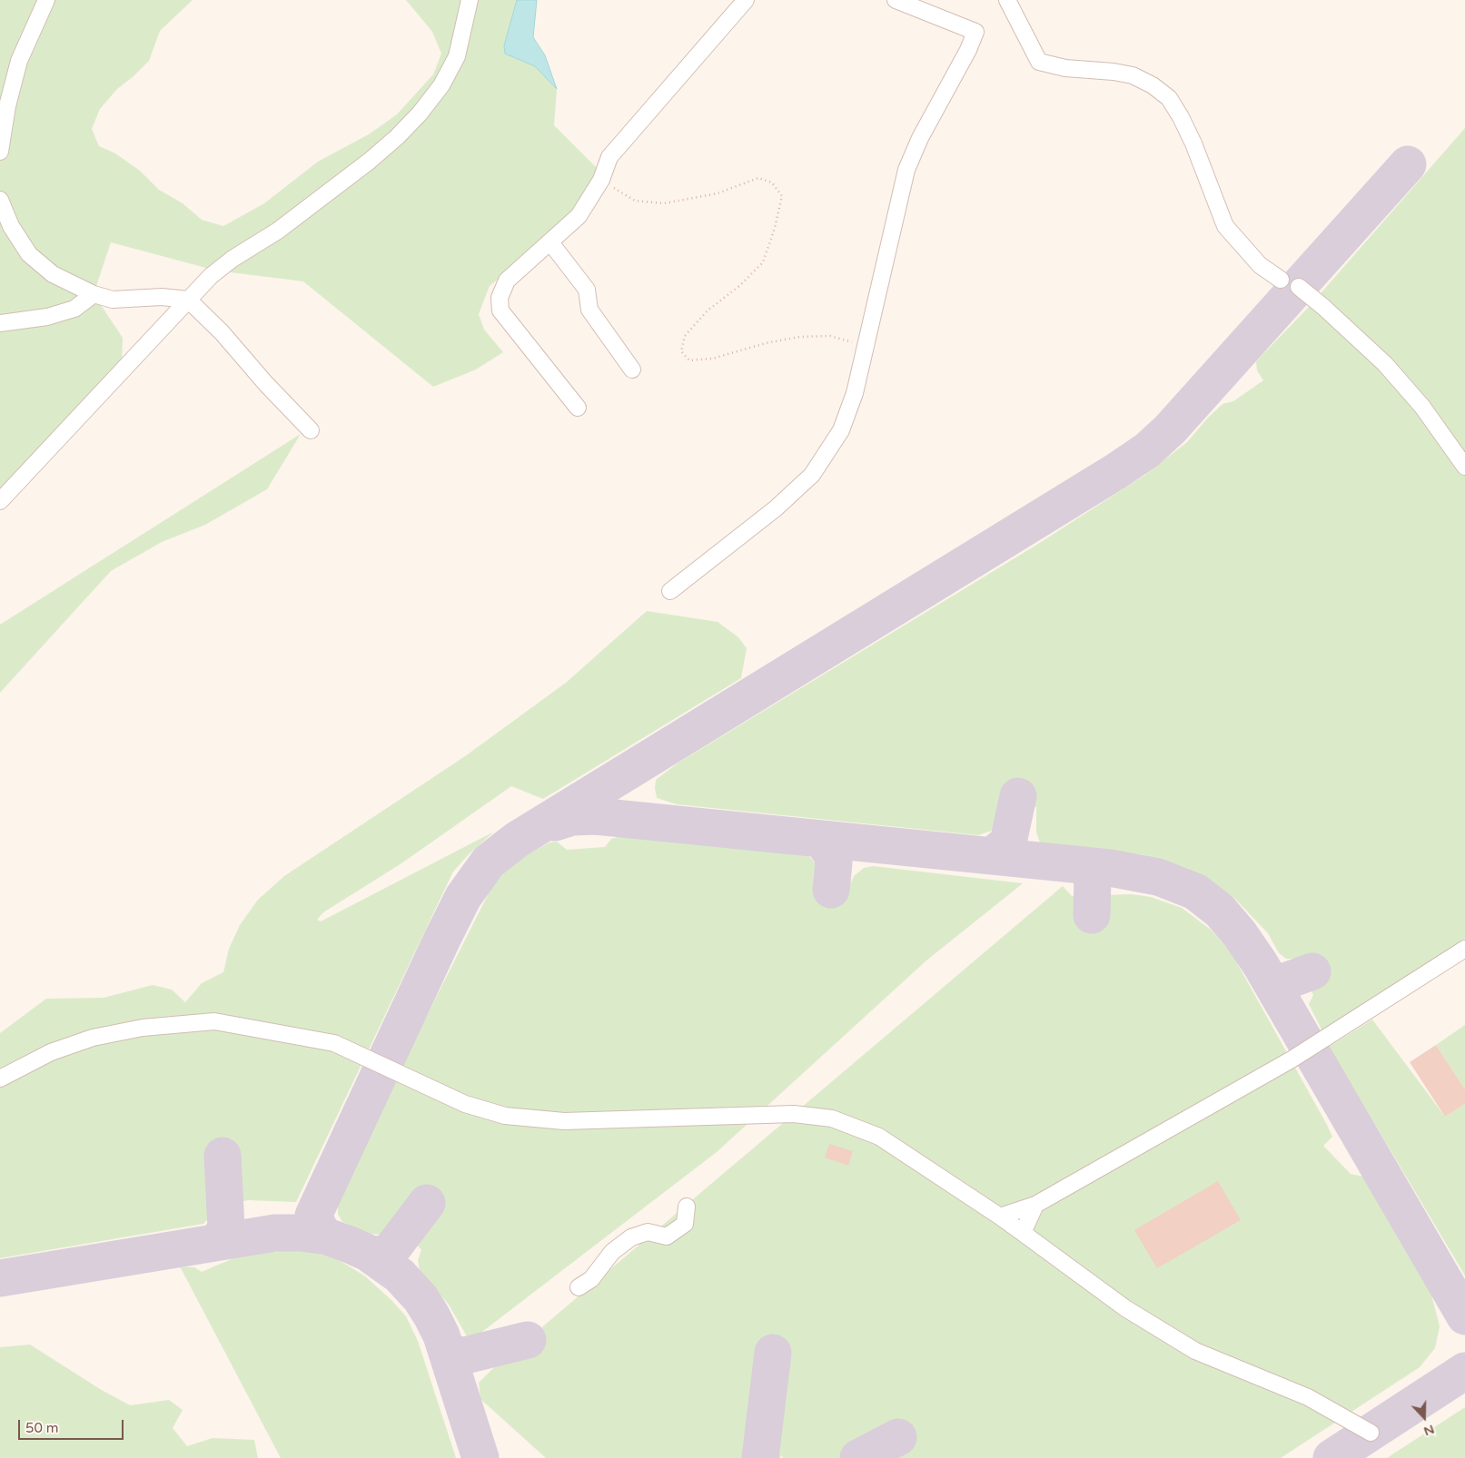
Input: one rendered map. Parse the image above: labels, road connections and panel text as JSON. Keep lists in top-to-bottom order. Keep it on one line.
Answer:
{"scale_bar":"50 m","north":"bottom"}
